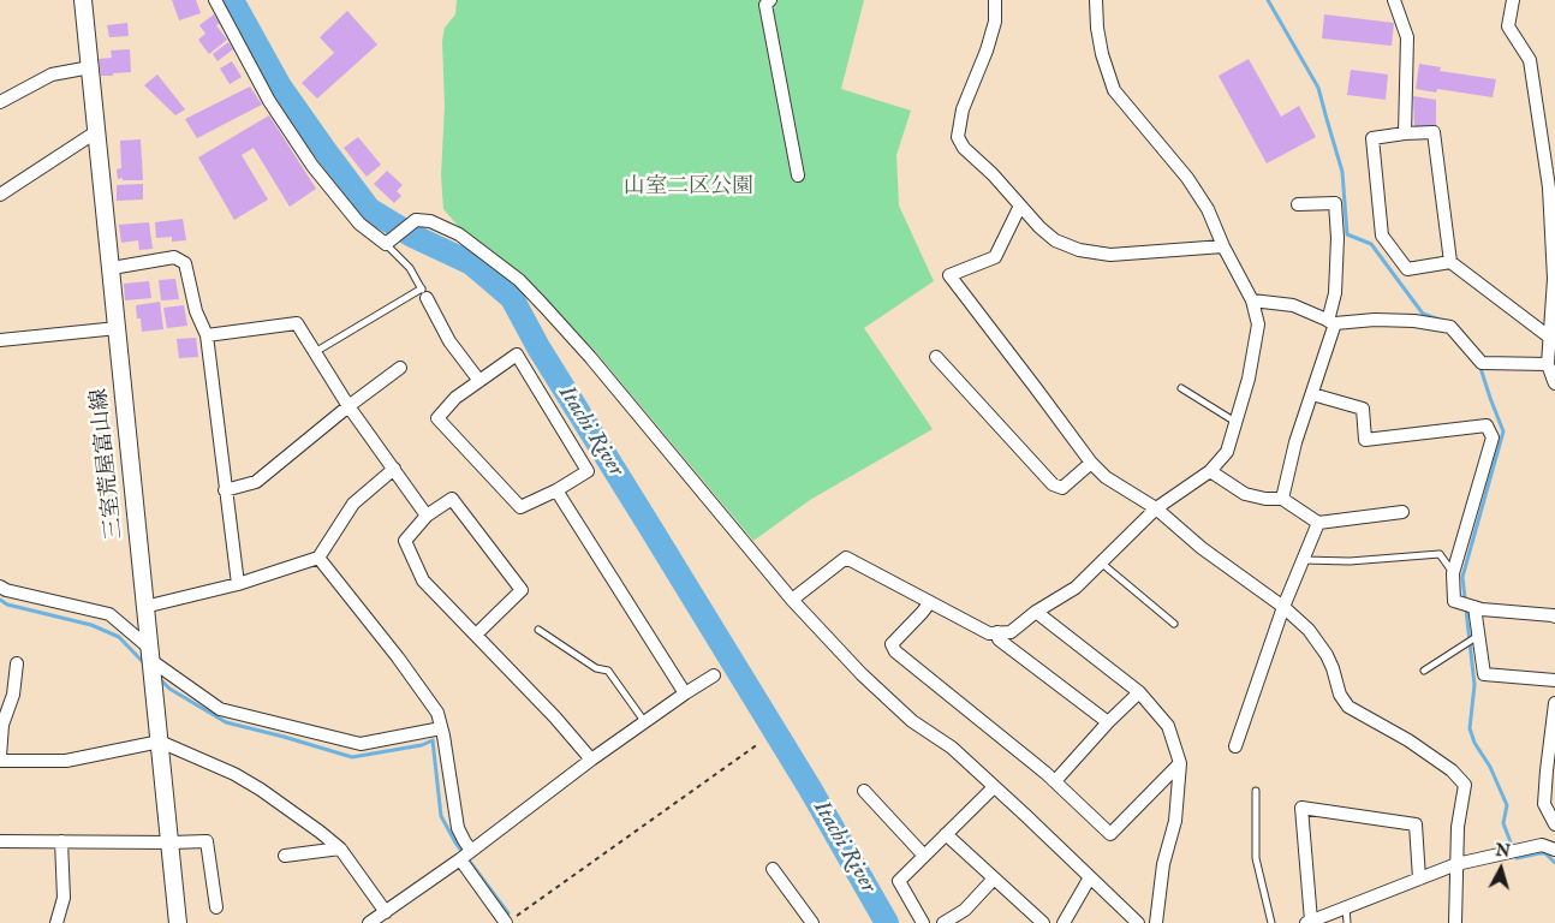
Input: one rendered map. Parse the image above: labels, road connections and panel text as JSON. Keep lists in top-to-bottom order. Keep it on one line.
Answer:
{"streets":{"main road":["三室荒屋富山線"]},"water":["Itachi River"],"parks":["山室二区公園"],"north":"top"}
